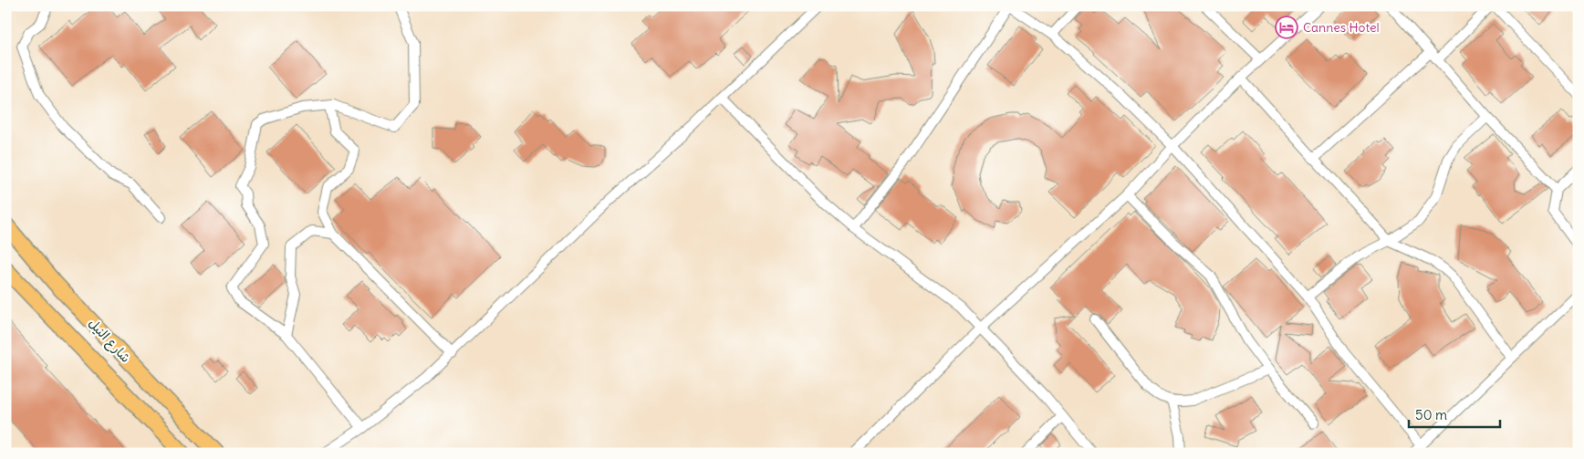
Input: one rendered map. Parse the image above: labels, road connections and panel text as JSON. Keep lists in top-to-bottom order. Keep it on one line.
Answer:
{"streets":{"main road":["شارع النيل"]},"places":{"hotel":["Cannes Hotel"]},"scale_bar":"50 m"}
